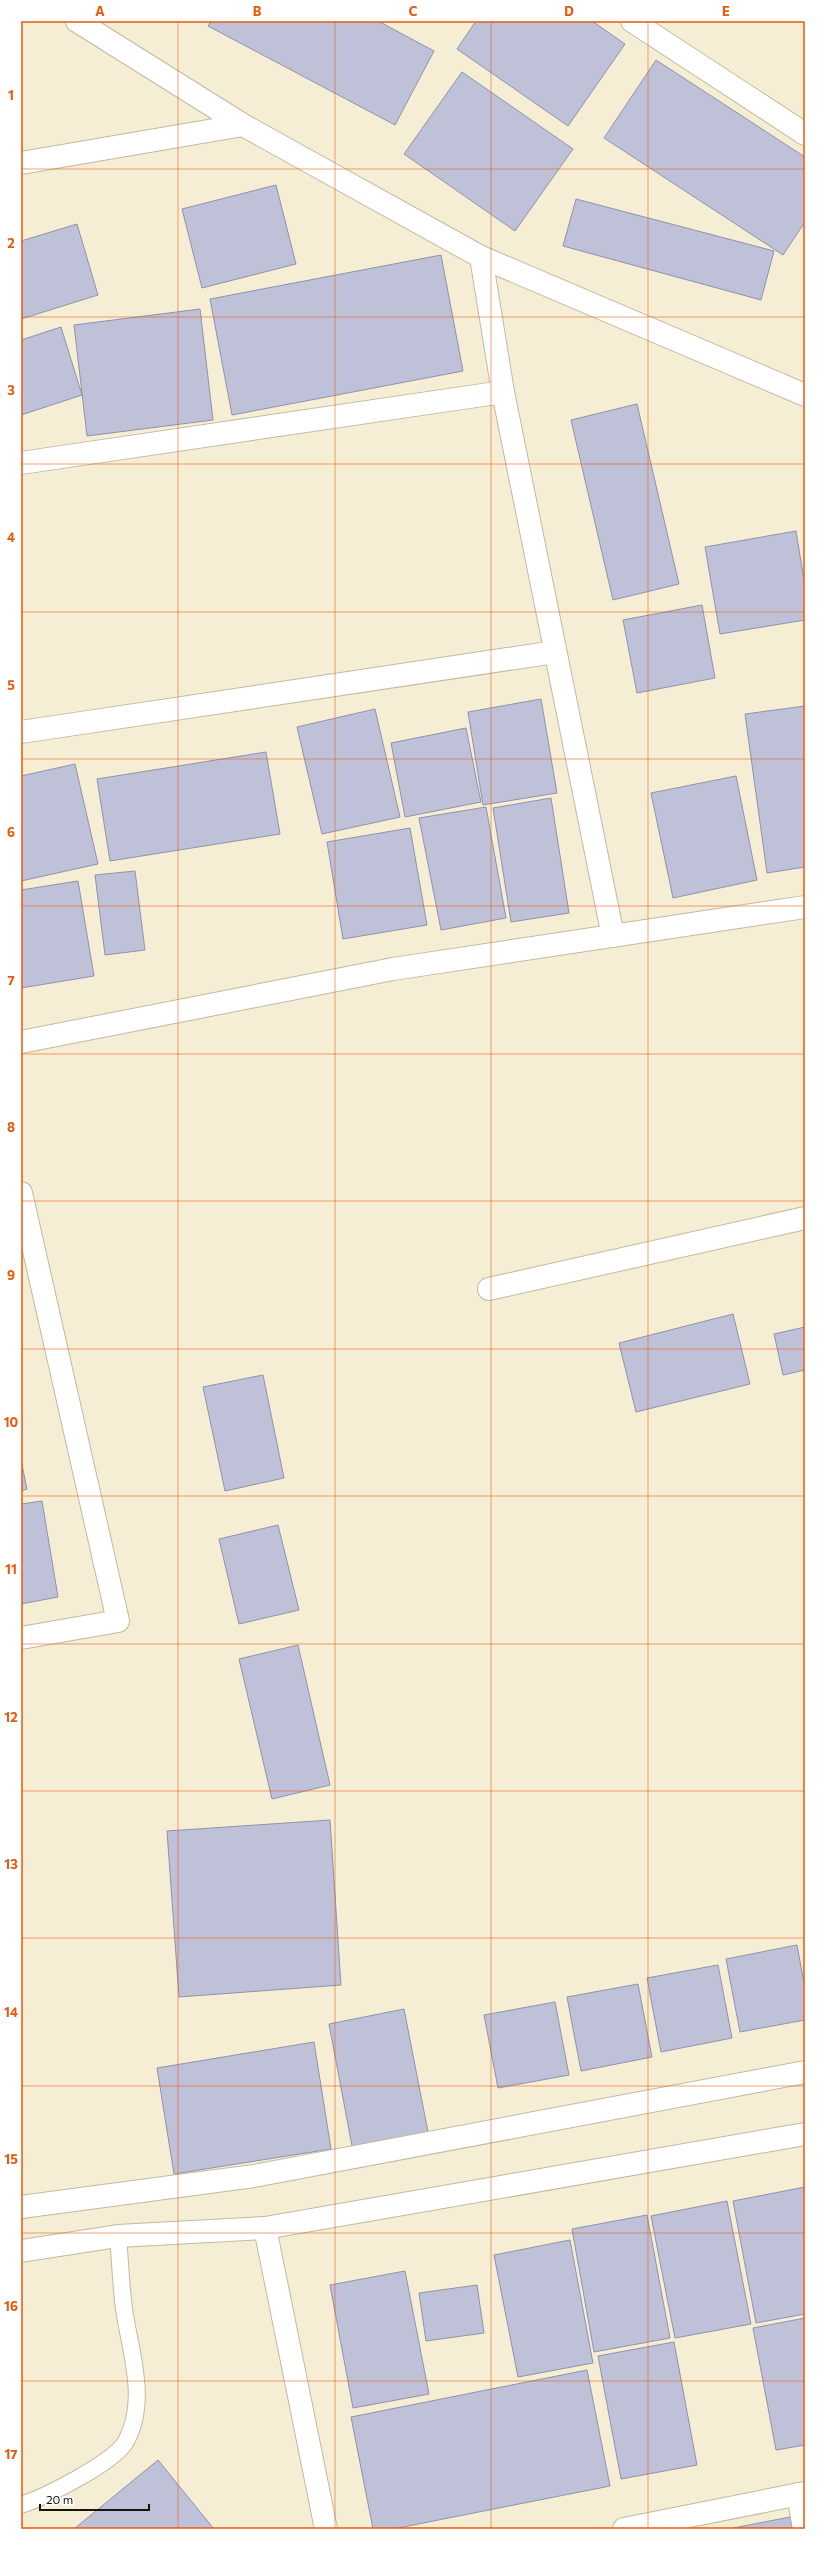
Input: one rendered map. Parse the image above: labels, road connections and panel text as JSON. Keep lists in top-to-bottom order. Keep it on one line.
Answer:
{"scale_bar":"20 m","grid":{"columns":["A","B","C","D","E"],"rows":["1","2","3","4","5","6","7","8","9","10","11","12","13","14","15","16","17"]}}
